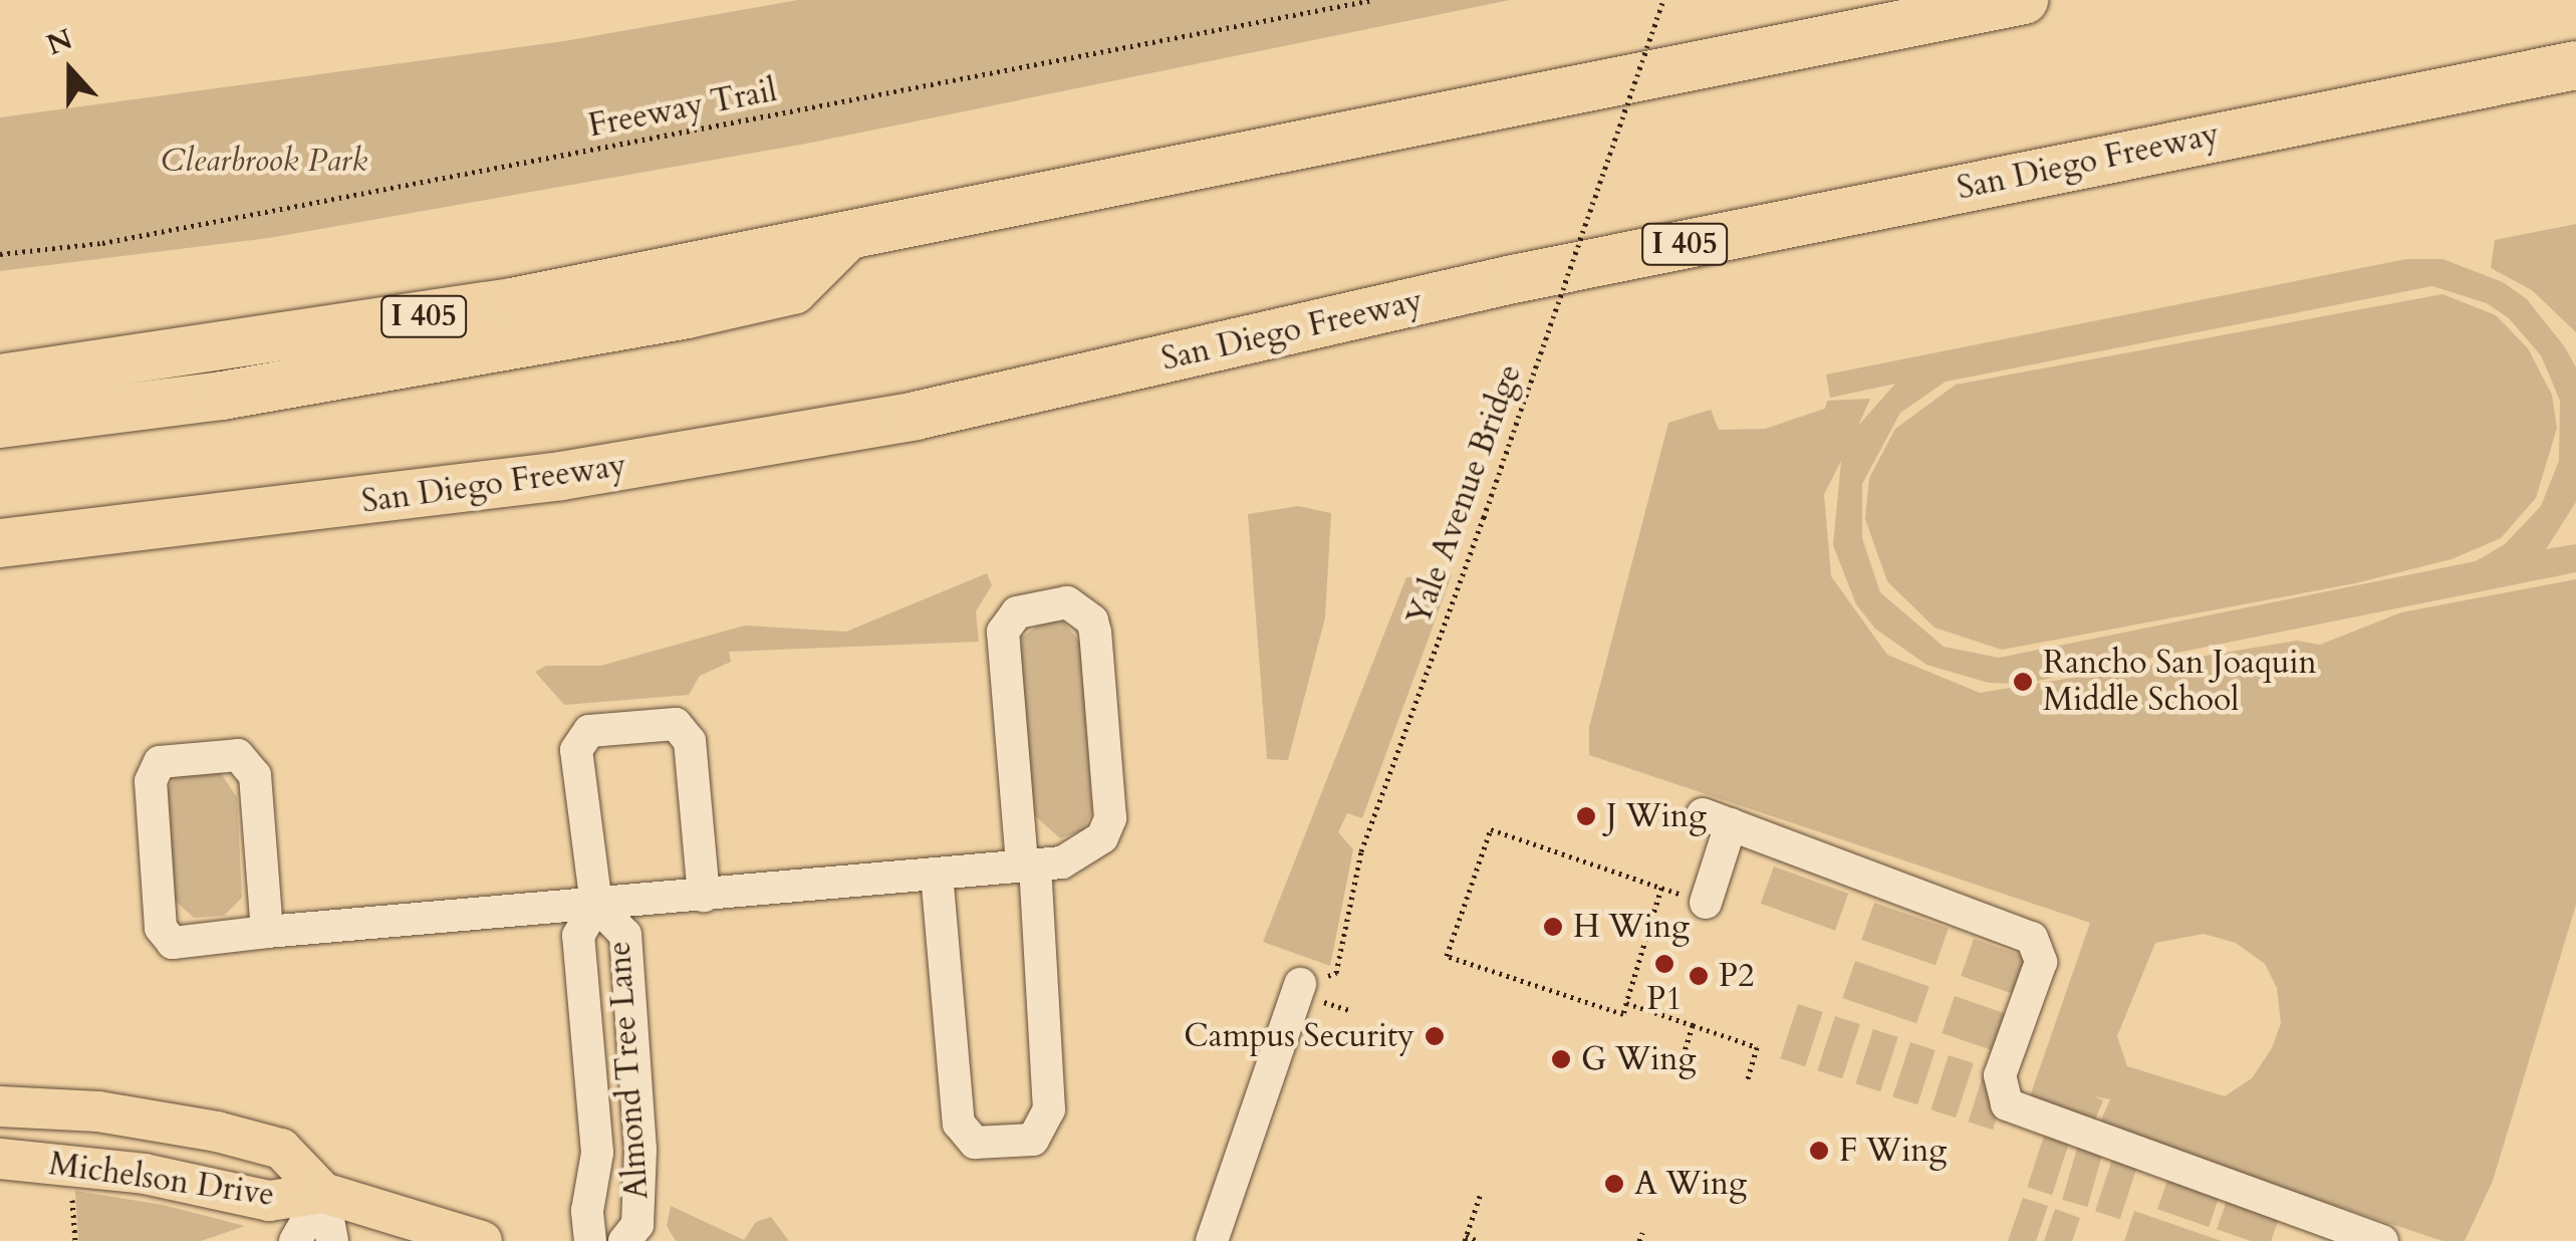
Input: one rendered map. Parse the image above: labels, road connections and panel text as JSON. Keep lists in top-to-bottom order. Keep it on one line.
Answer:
{"streets":{"highway":["San Diego Freeway","I 405"],"main road":["Michelson Drive"],"street":["Almond Tree Lane"],"path":["Freeway Trail","Yale Avenue Bridge"]},"parks":["Clearbrook Park"],"places":["Rancho San Joaquin Middle School","J Wing","H Wing","P1","P2","Campus Security","G Wing","F Wing","A Wing"],"north":"top"}
